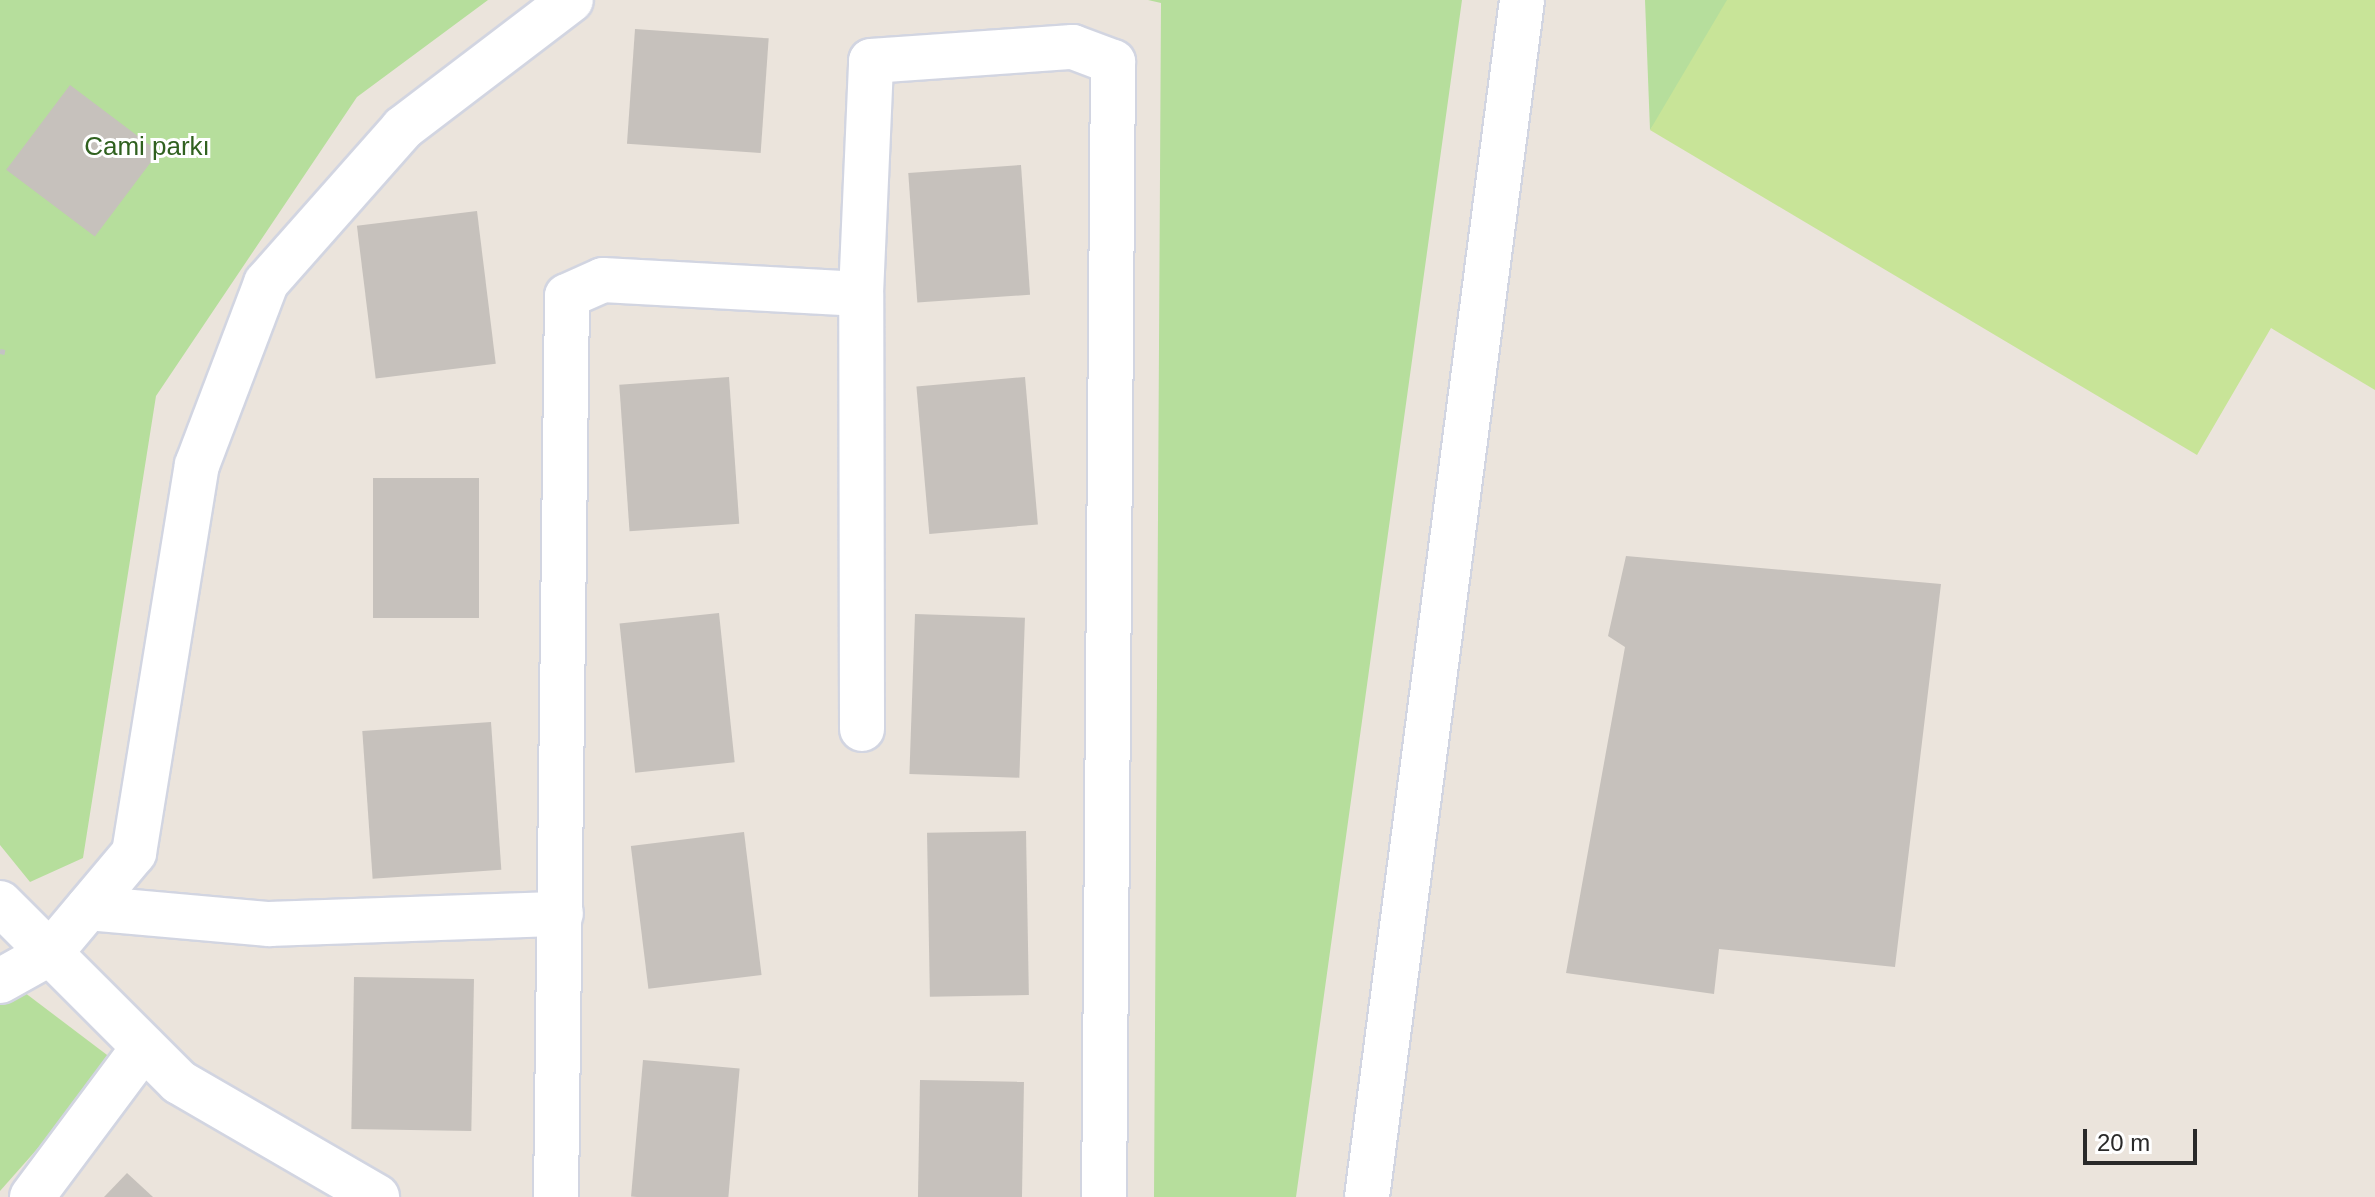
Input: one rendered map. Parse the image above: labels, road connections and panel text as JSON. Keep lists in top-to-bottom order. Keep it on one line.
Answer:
{"parks":["Cami parkı"],"scale_bar":"20 m"}
